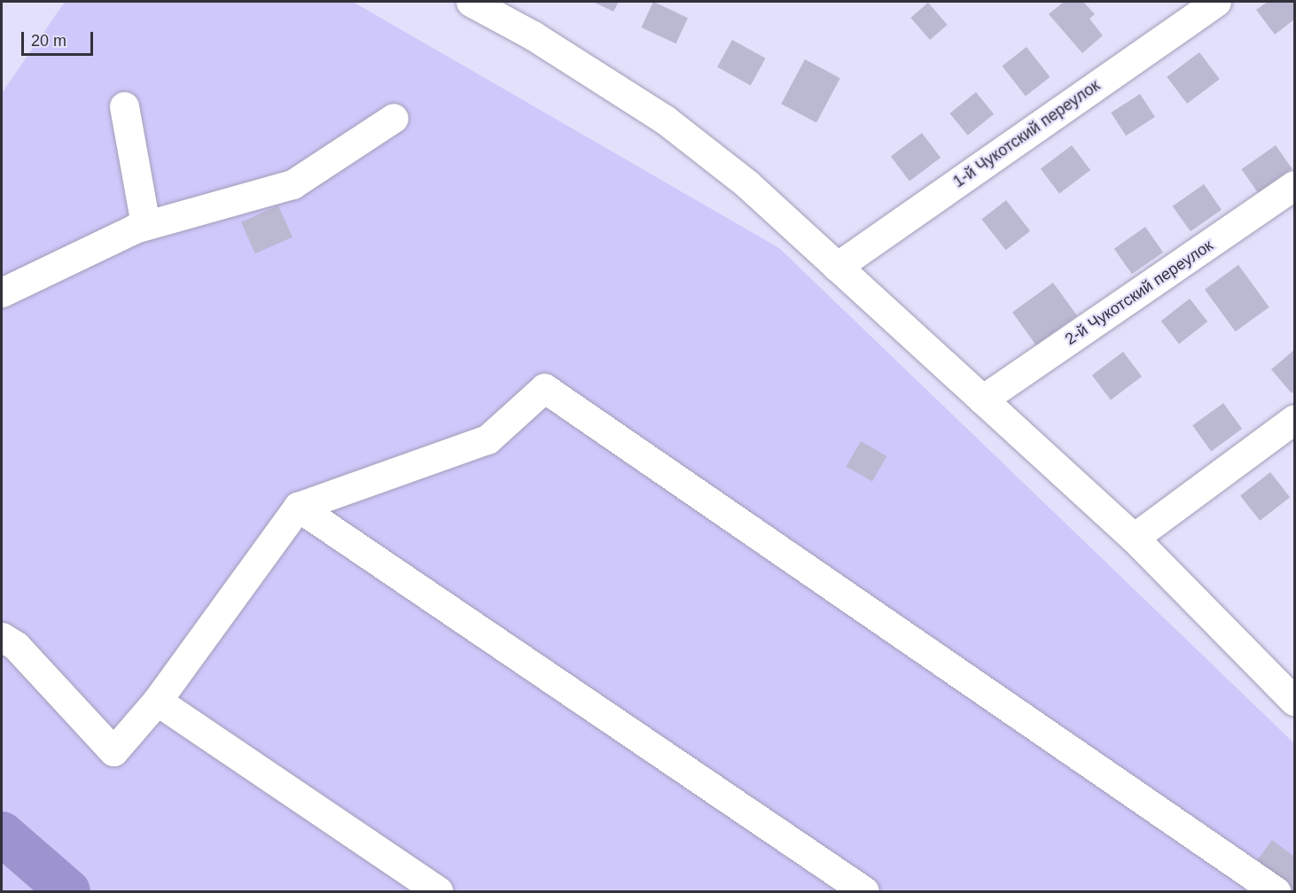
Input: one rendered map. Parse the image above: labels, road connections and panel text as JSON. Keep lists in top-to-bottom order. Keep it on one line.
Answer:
{"streets":{"street":["1-й Чукотский переулок","2-й Чукотский переулок"]},"scale_bar":"20 m"}
